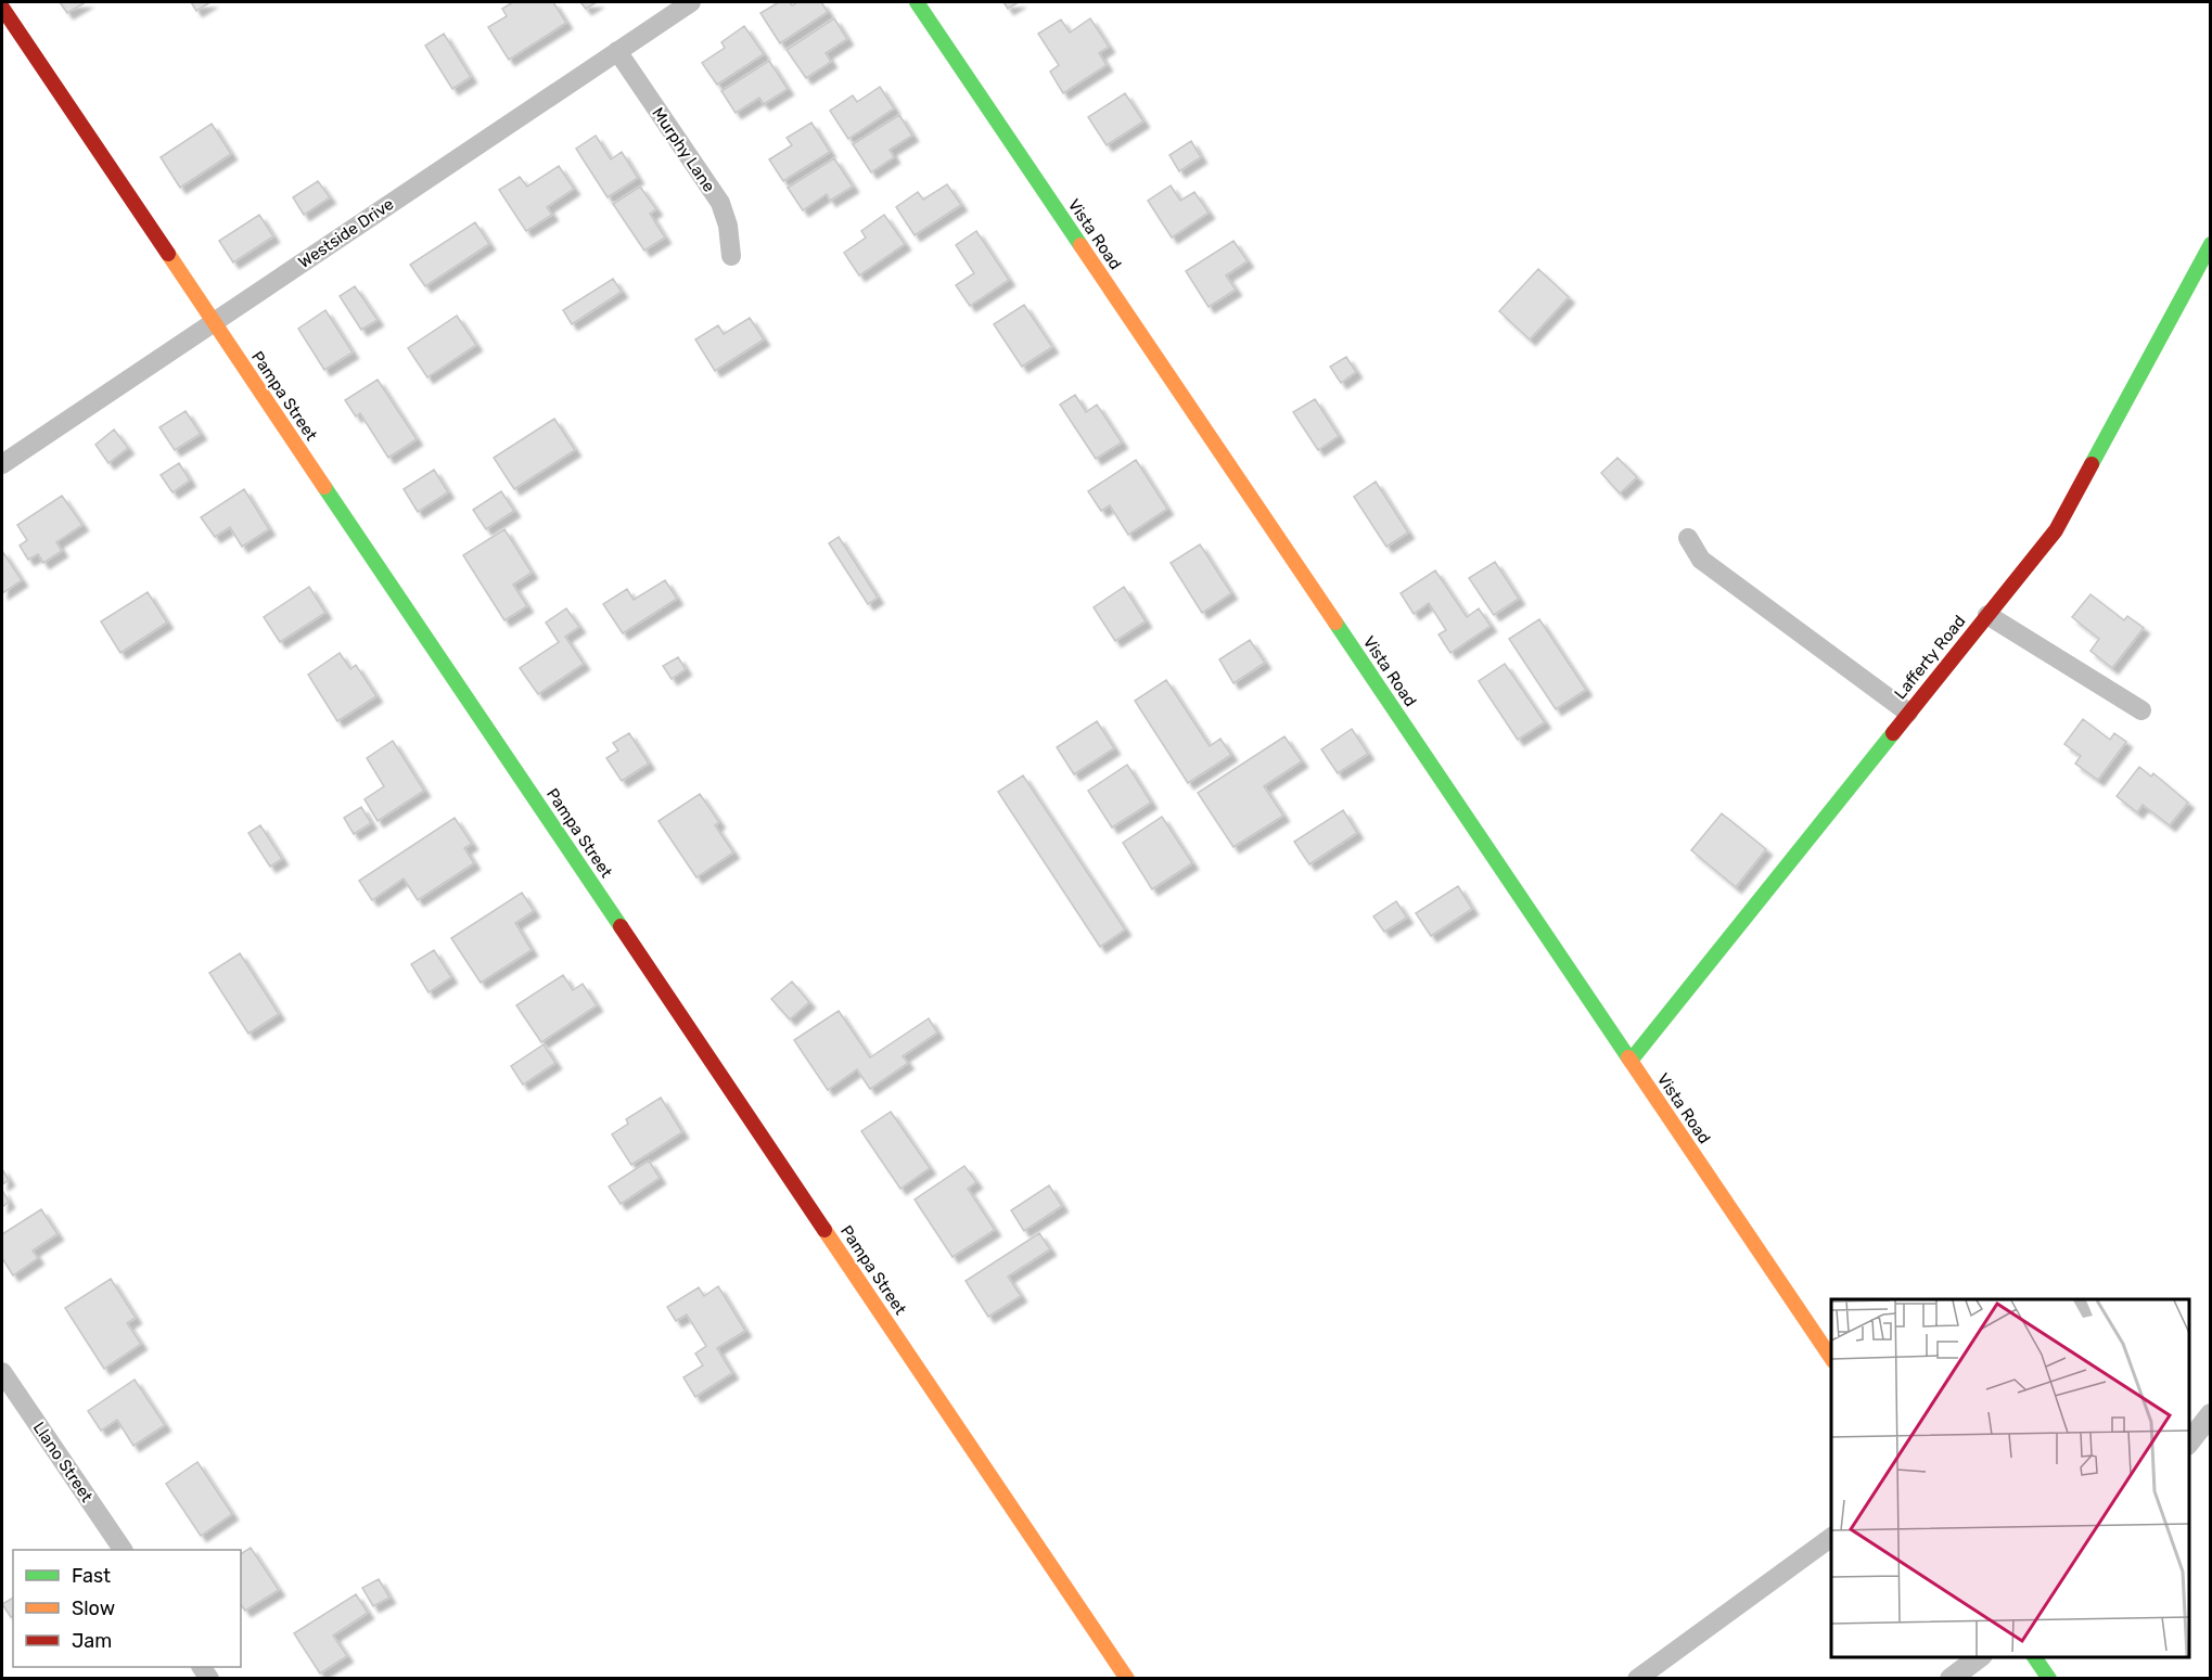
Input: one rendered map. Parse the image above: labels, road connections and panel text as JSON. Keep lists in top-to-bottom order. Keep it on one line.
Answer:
{"streets":{"street":["Murphy Lane","Westside Drive","Vista Road","Pampa Street","Lafferty Road","Llano Street"]},"crossings":[["Murphy Lane","Westside Drive"],["Westside Drive","Pampa Street"],["Vista Road","Lafferty Road"]],"legend":["Fast","Slow","Jam"]}
